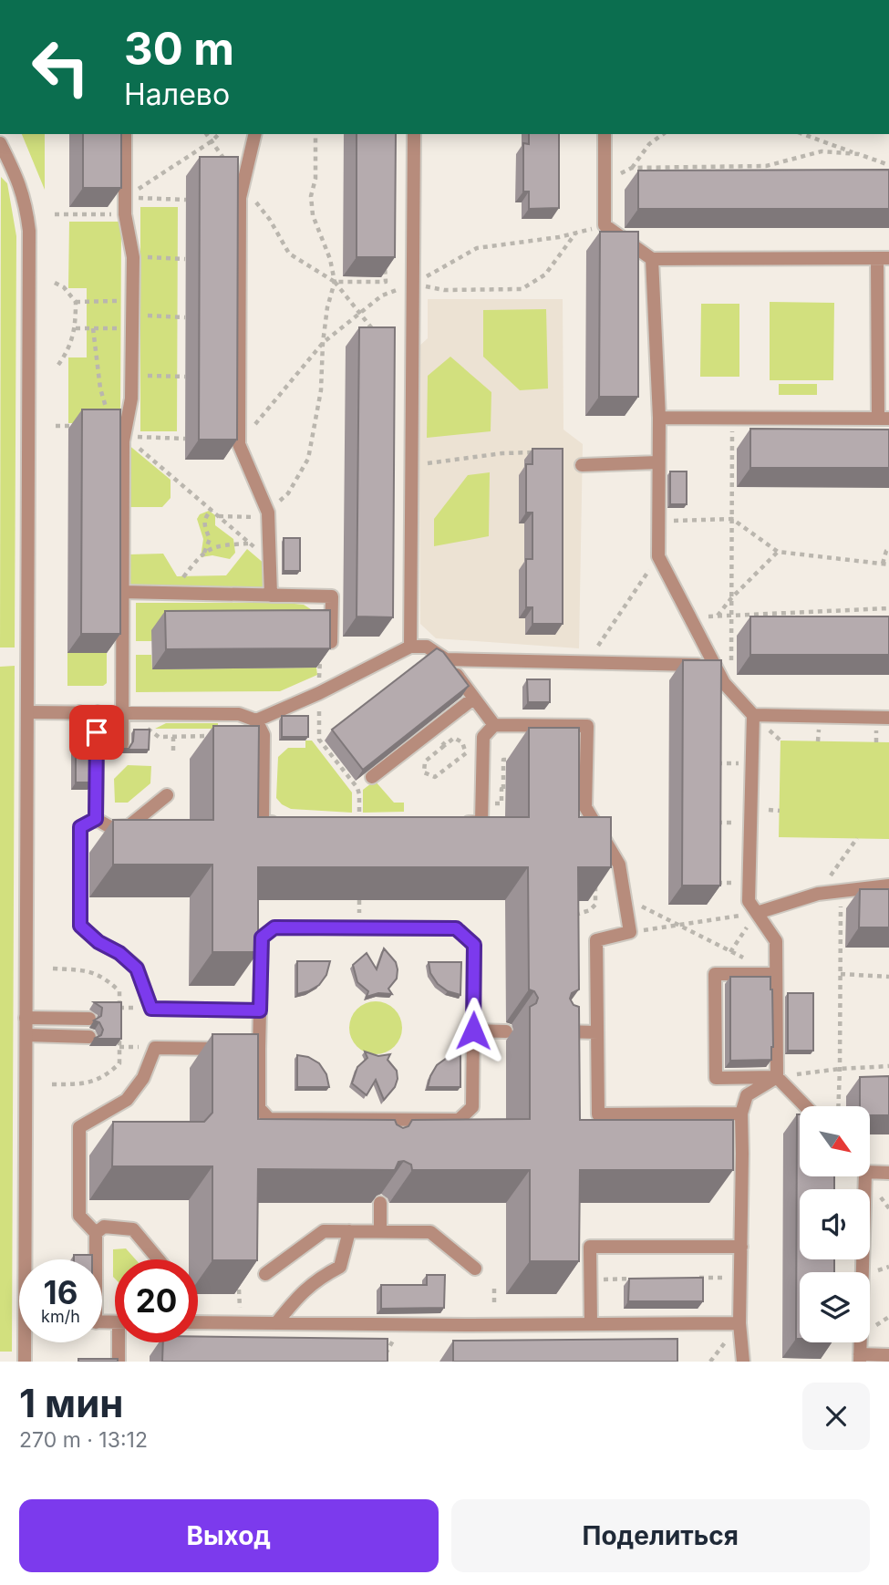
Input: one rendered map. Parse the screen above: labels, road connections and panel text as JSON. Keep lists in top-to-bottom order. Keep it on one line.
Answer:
{"north":"bottom right","page":{"turn":["30 m","Налево"],"speed":"16 km/h","limit":"20","heading":["1 мин","270 m · 13:12"],"buttons":["Выход","Поделиться"]}}
